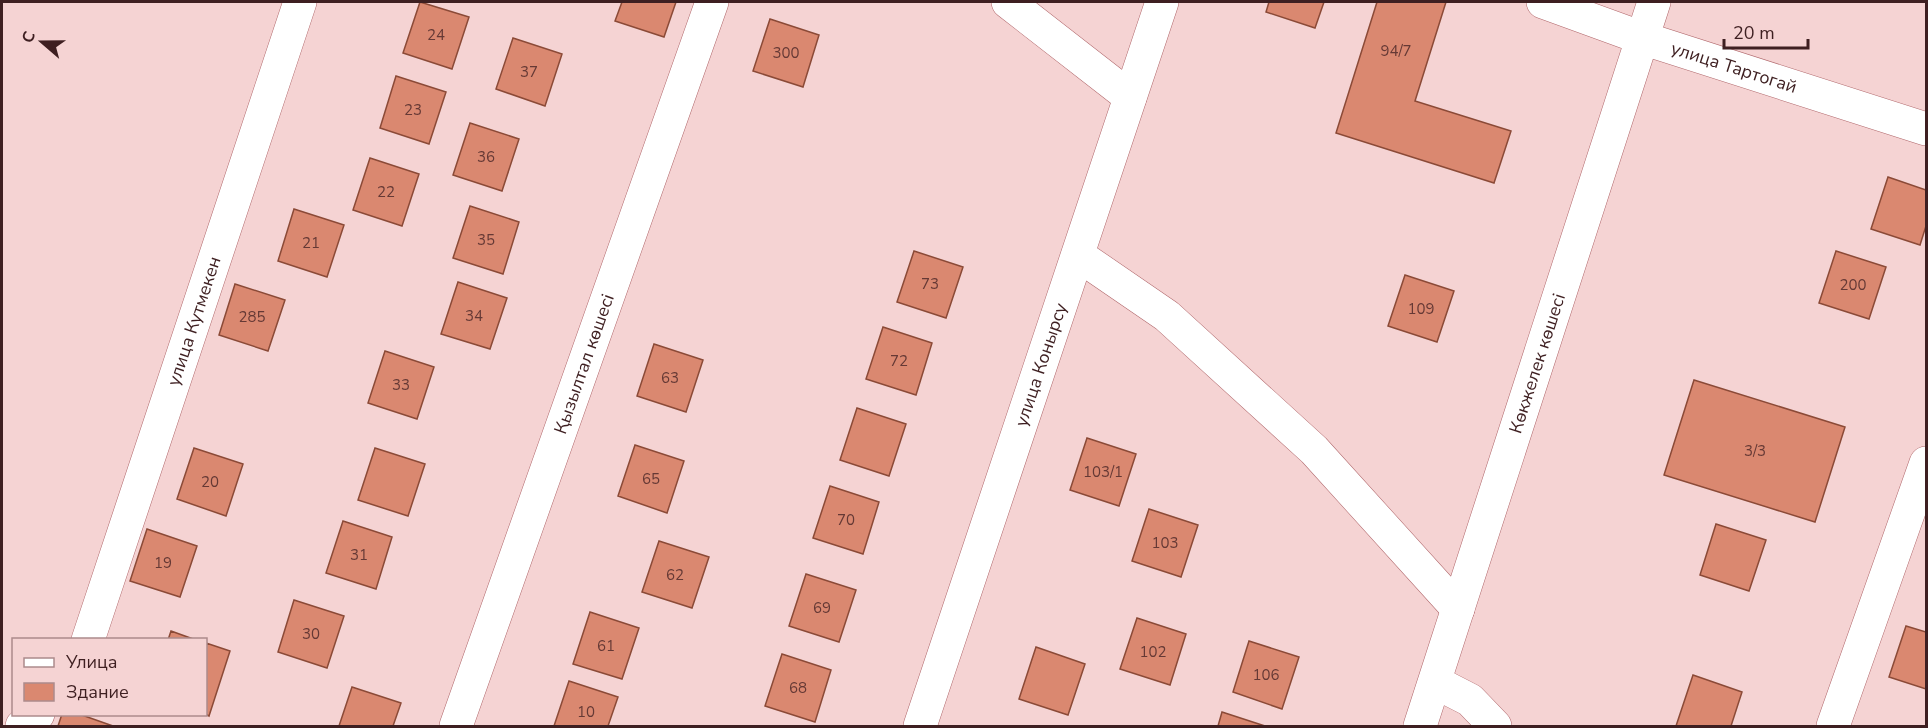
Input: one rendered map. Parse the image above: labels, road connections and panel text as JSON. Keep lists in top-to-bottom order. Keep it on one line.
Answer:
{"streets":{"street":["улица Тартогай","улица Кутмекен","Қызылтал көшесі","улица Конырсу","Көкжелек көшесі"]},"crossings":[["улица Тартогай","Көкжелек көшесі"]],"house_numbers":["24","94/7","300","37","23","36","22","35","21","73","200","109","34","285","72","63","33","3/3","103/1","65","20","70","103","31","19","62","69","30","61","102","106","68","10"],"legend":["Улица","Здание"],"scale_bar":"20 m","north":"left"}
